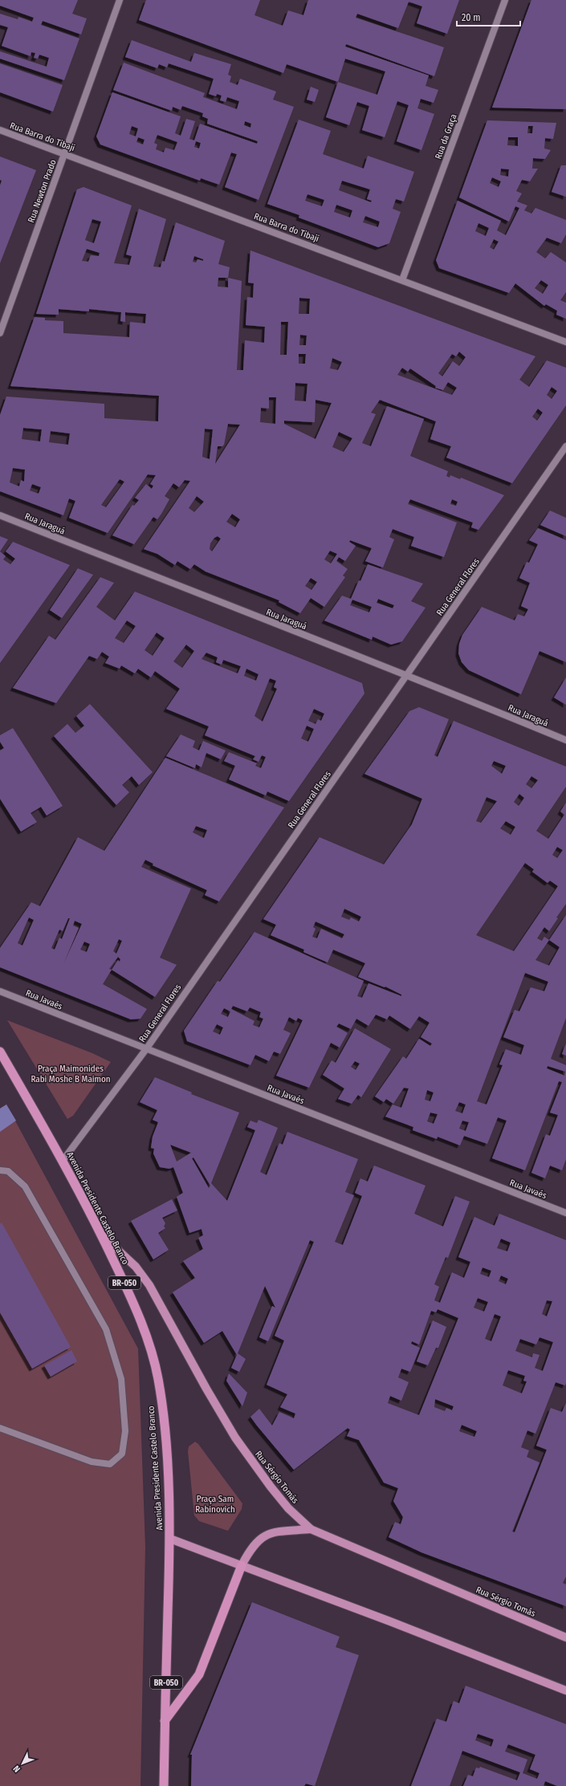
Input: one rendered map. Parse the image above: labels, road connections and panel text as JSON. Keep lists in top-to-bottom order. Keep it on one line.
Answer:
{"streets":{"highway":["Avenida Presidente Castelo Branco","BR-050"],"main road":["Rua Sérgio Tomás"],"street":["Rua Barra do Tibaji","Rua da Graça","Rua Newton Prado","Rua Jaraguá","Rua General Flores","Rua Javaés"]},"crossings":[["Rua Barra do Tibaji","Rua da Graça"],["Rua Barra do Tibaji","Rua Newton Prado"],["Rua Jaraguá","Rua General Flores"],["Rua General Flores","Rua Javaés"],["Rua General Flores","Avenida Presidente Castelo Branco"],["Avenida Presidente Castelo Branco","Rua Sérgio Tomás"]],"parks":["Praça Maimonides Rabi Moshe B Maimon","Praça Sam Rabinovich"],"scale_bar":"20 m","north":"bottom left"}
